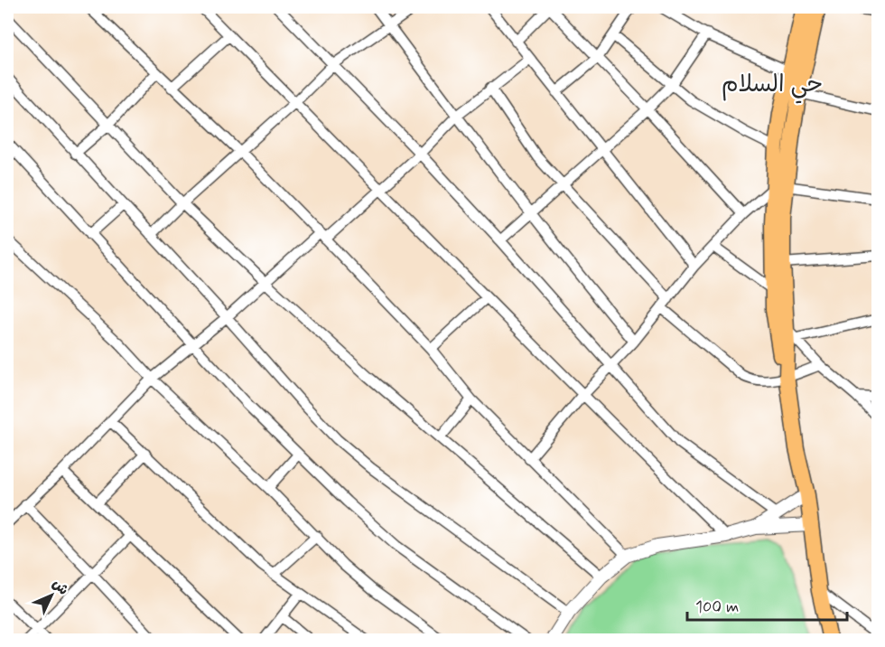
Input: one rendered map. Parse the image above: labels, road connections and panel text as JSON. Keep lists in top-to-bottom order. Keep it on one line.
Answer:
{"districts":["حي السلام"],"scale_bar":"100 m","north":"top right"}
